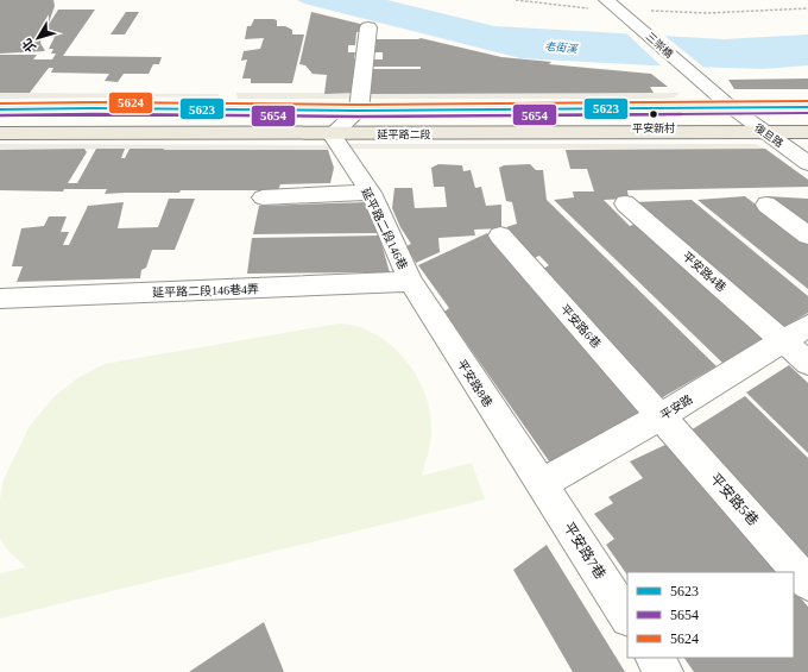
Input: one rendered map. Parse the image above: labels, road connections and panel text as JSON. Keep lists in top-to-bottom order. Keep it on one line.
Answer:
{"streets":{"main road":["延平路二段"],"street":["三崇橋","復旦路","延平路二段146巷","平安路4巷","延平路二段146巷4弄","平安路6巷","平安路8巷","平安路","平安路5巷","平安路7巷"]},"crossings":[["三崇橋","延平路二段"],["三崇橋","復旦路"],["延平路二段","復旦路"],["延平路二段","延平路二段146巷"],["延平路二段146巷","延平路二段146巷4弄"],["延平路二段146巷","平安路8巷"],["平安路4巷","平安路"],["延平路二段146巷4弄","平安路8巷"],["平安路6巷","平安路"],["平安路6巷","平安路5巷"],["平安路8巷","平安路"],["平安路8巷","平安路7巷"],["平安路","平安路5巷"],["平安路","平安路7巷"]],"water":["老街溪"],"places":["平安新村"],"lines":["transit line 5624","transit line 5623","transit line 5654"],"legend":["5623","5654","5624"],"north":"bottom left"}
